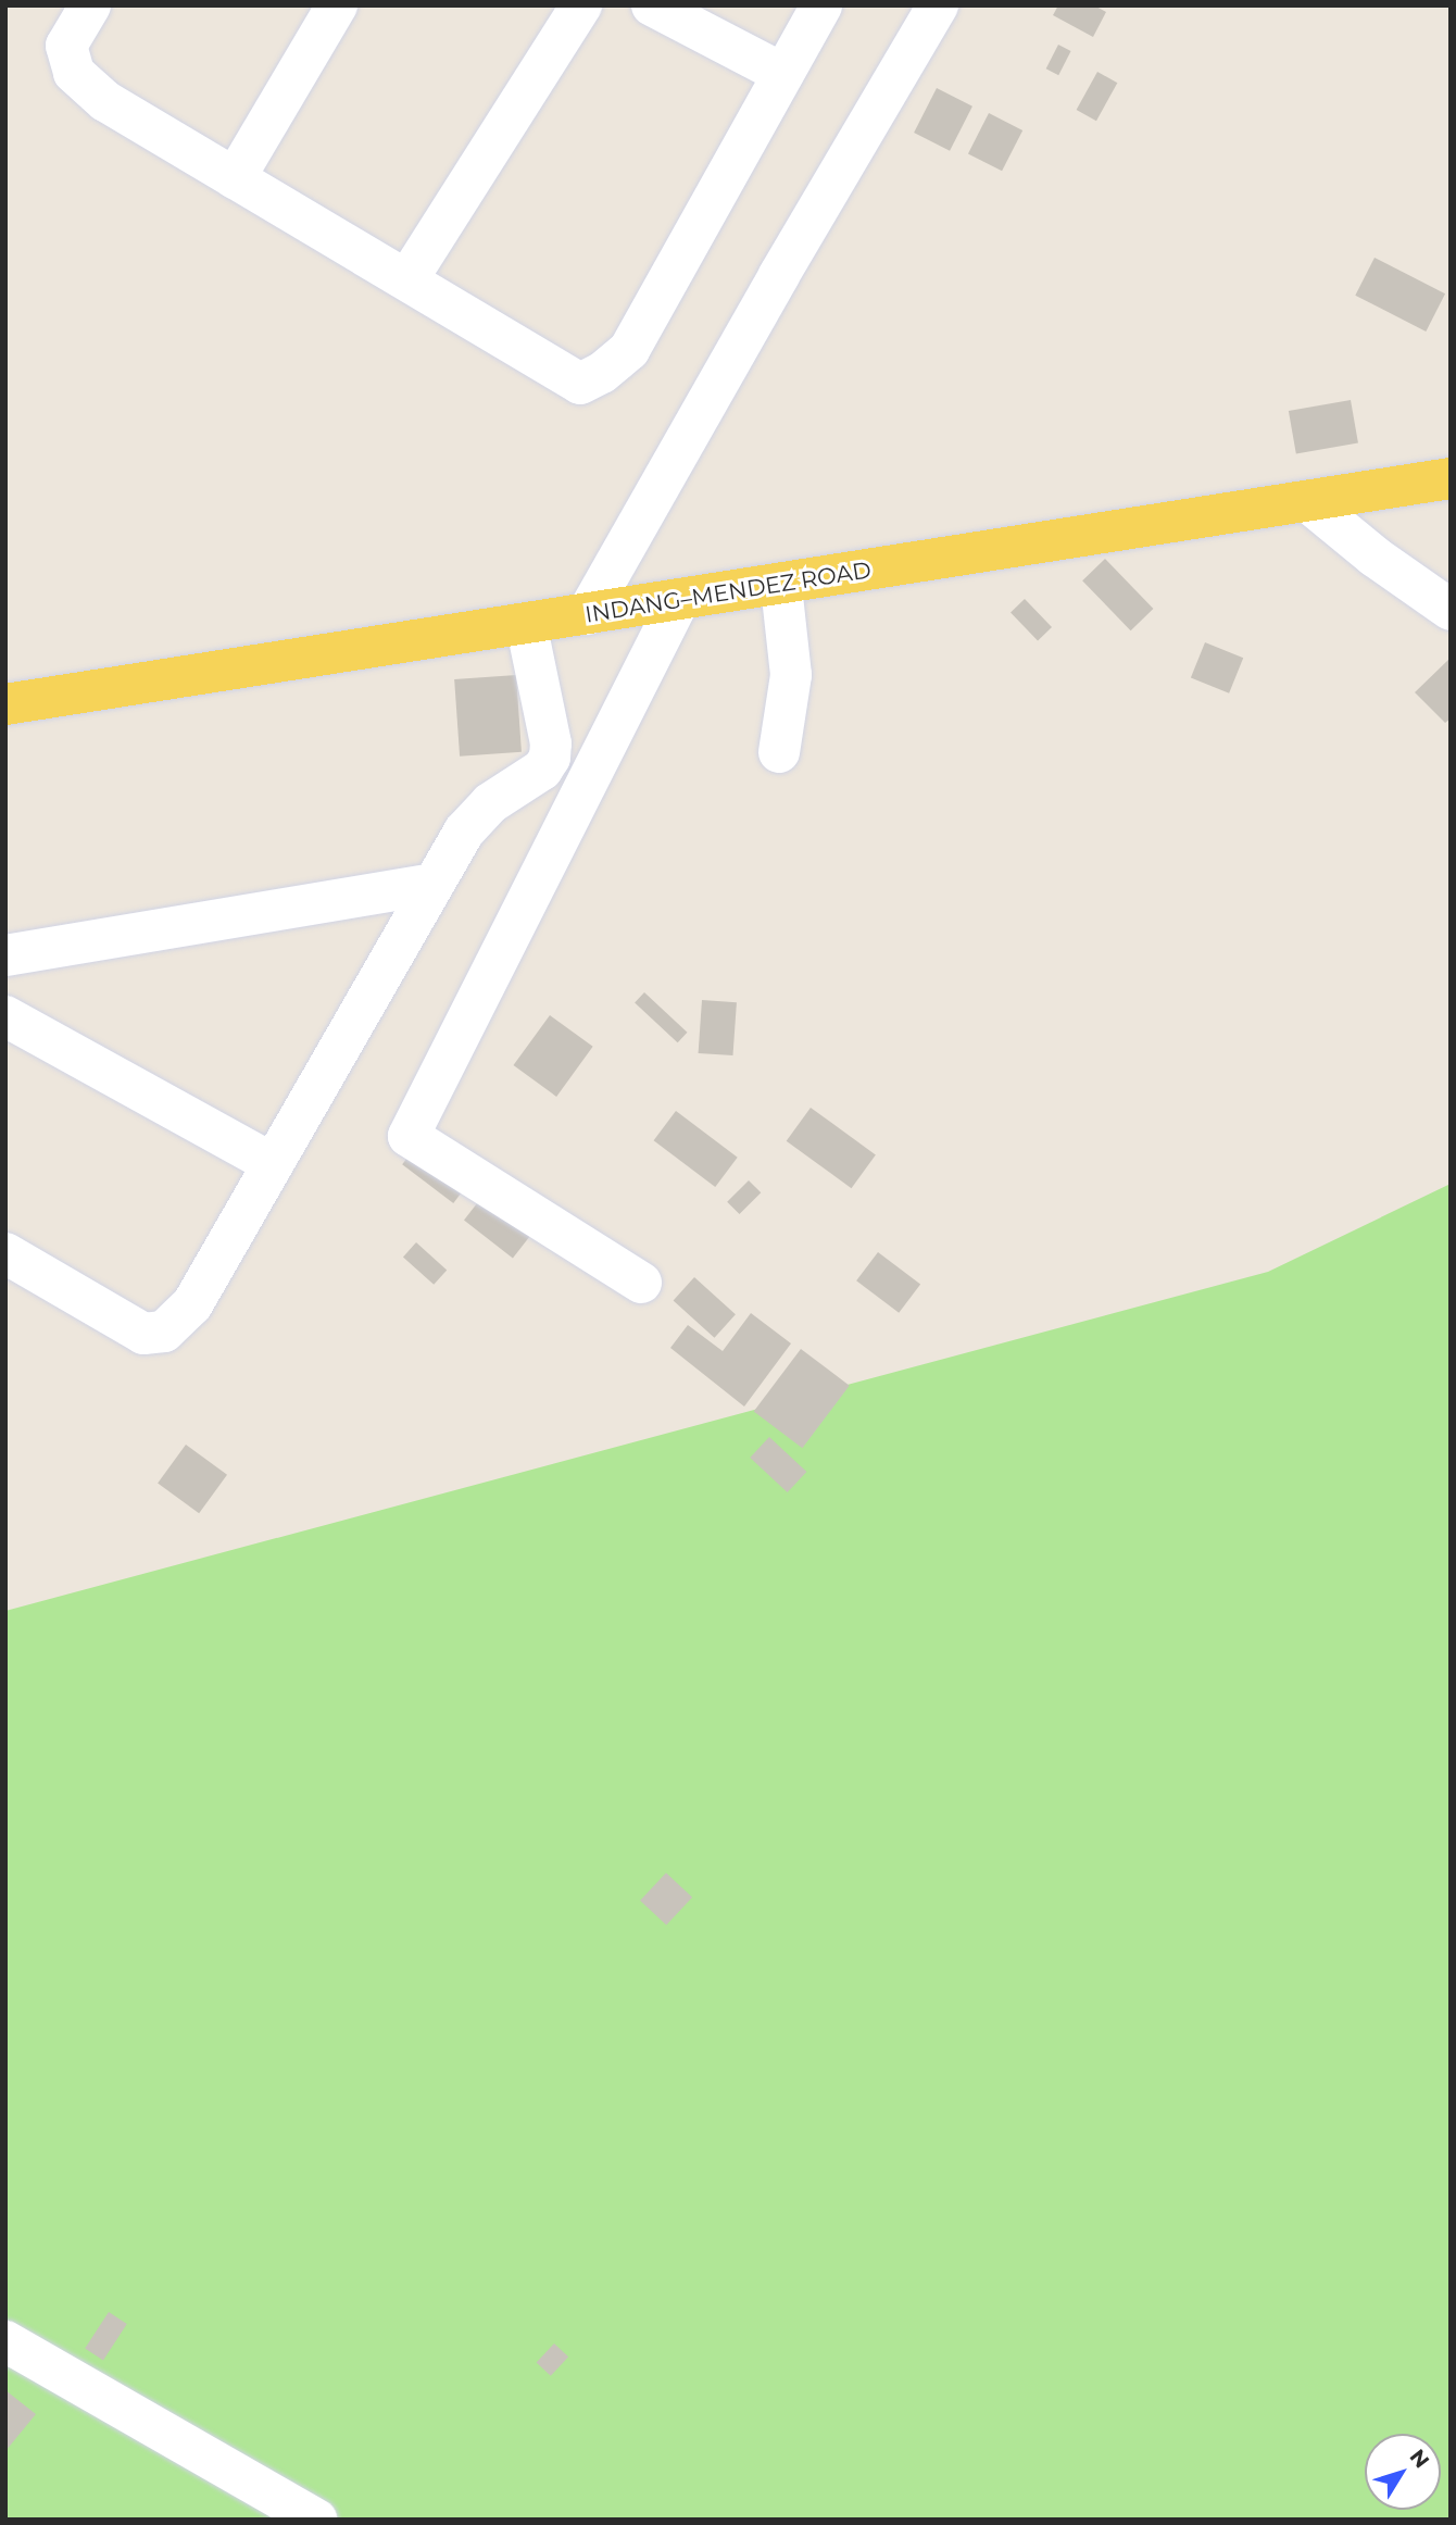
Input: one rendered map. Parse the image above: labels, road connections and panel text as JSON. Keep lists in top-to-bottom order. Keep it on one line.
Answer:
{"streets":{"main road":["INDANG–MENDEZ ROAD"]},"north":"top right"}
